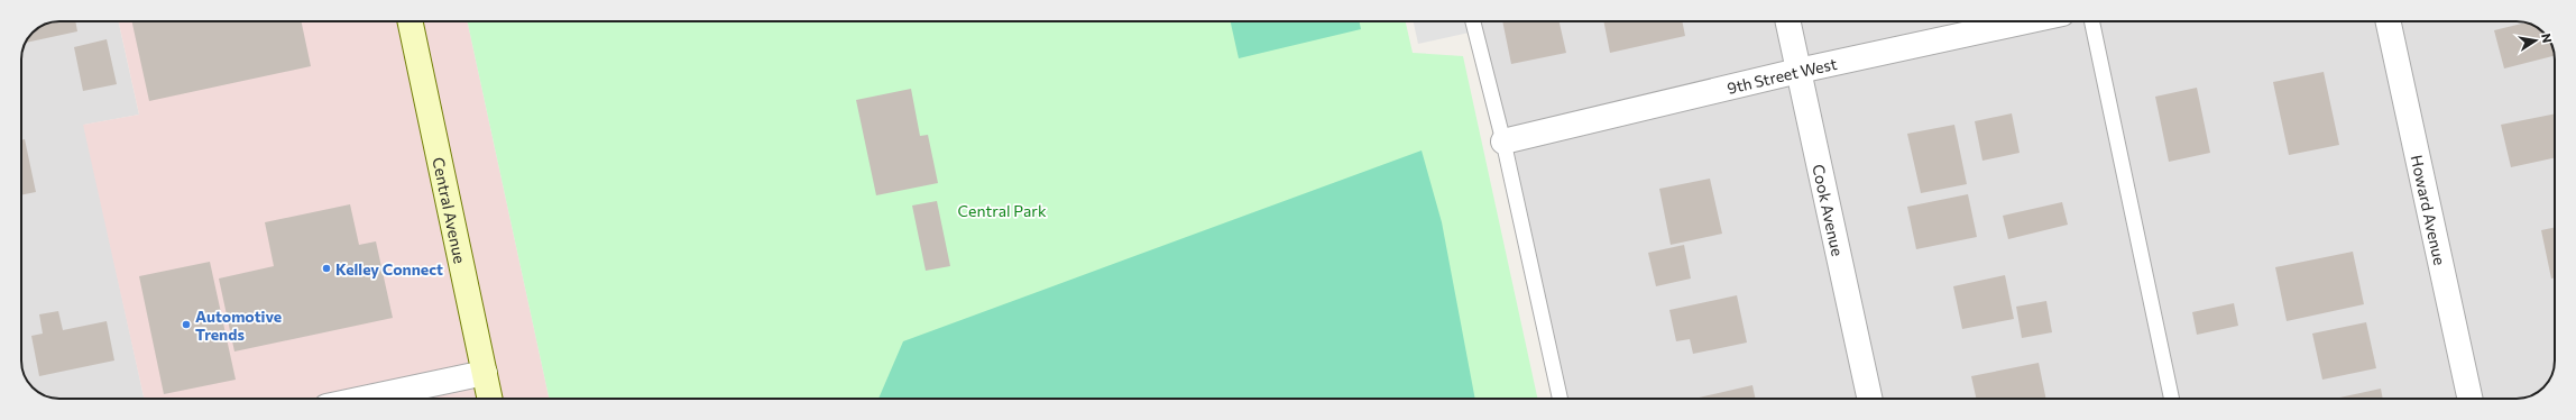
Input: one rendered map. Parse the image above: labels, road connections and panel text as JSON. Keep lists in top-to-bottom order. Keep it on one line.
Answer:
{"streets":{"main road":["Central Avenue"],"street":["9th Street West","Cook Avenue","Howard Avenue"]},"crossings":[["9th Street West","Cook Avenue"]],"parks":["Central Park"],"places":["Kelley Connect","Automotive Trends"],"north":"right"}
